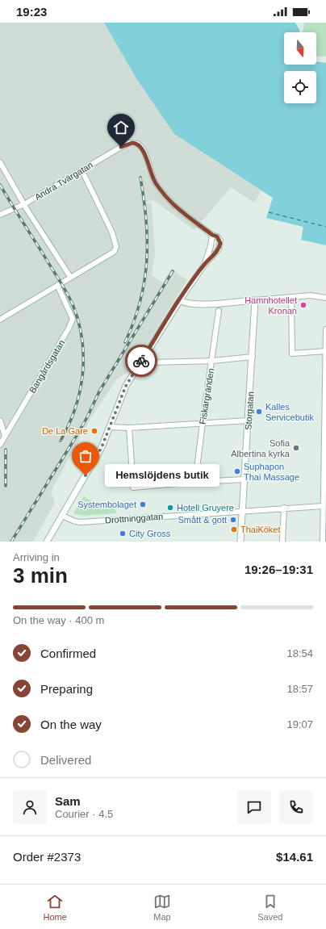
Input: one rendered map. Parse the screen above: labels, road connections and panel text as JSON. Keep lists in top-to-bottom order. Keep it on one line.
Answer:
{"streets":{"street":["Andra Tvärgatan","Bangårdsgatan","Fiskargränden","Storgatan","Drottninggatan"]},"crossings":[["Storgatan","Drottninggatan"]],"places":["Hamnhotellet Kronan","Kalles Servicebutik","De La Gare","Sofia Albertina kyrka","Suphapon Thai Massage","Hemslöjdens butik","Systembolaget","Hotell Gruyere","Smått & gott","ThaiKöket","City Gross"],"north":"bottom","page":{"status":"19:23","bubble":"Hemslöjdens butik","heading":["3 min","Arriving in","19:26–19:31"],"panel":["Sam","Courier · 4.5","Order #2373","$14.61"],"bar":"On the way · 400 m","list":[["Confirmed","18:54"],["Preparing","18:57"],["On the way","19:07"],"Delivered"],"tabs":["Home","Map","Saved"]}}
